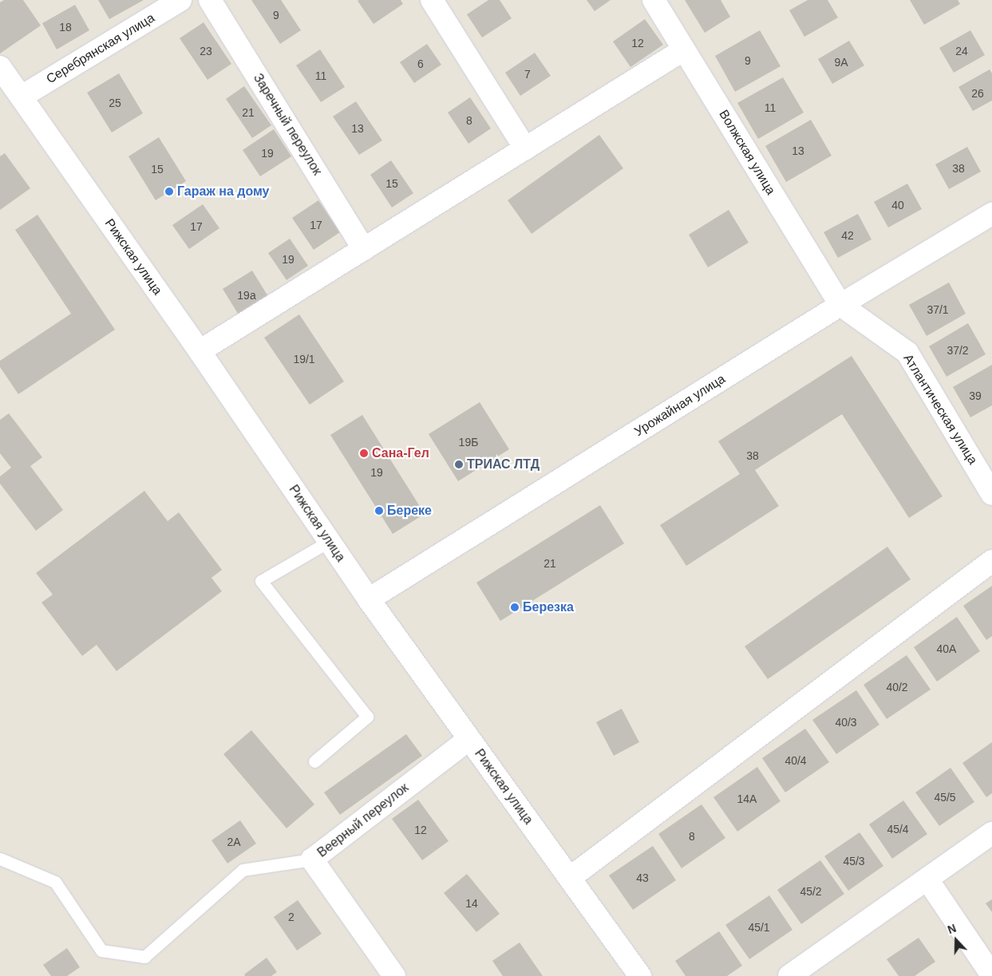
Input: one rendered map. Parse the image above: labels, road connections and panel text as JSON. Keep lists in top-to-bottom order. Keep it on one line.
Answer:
{"streets":{"street":["Серебрянская улица","Заречный переулок","Волжская улица","Рижская улица","Урожайная улица","Атлантическая улица","Веерный переулок"]},"crossings":[["Серебрянская улица","Рижская улица"],["Волжская улица","Урожайная улица"],["Волжская улица","Атлантическая улица"],["Рижская улица","Урожайная улица"],["Рижская улица","Веерный переулок"],["Урожайная улица","Атлантическая улица"]],"places":["Гараж на дому","Сана-Гел","ТРИАС ЛТД","Береке","Березка"],"house_numbers":["9","18","12","23","24","9","9А","6","7","11","26","25","11","21","8","13","13","19","38","15","15","40","17","17","42","19","19a","37/1","37/2","19/1","39","19Б","38","19","21","40А","40/2","40/3","40/4","45/5","14А","45/4","12","8","2А","45/3","43","45/2","14","2","45/1"],"north":"top"}
